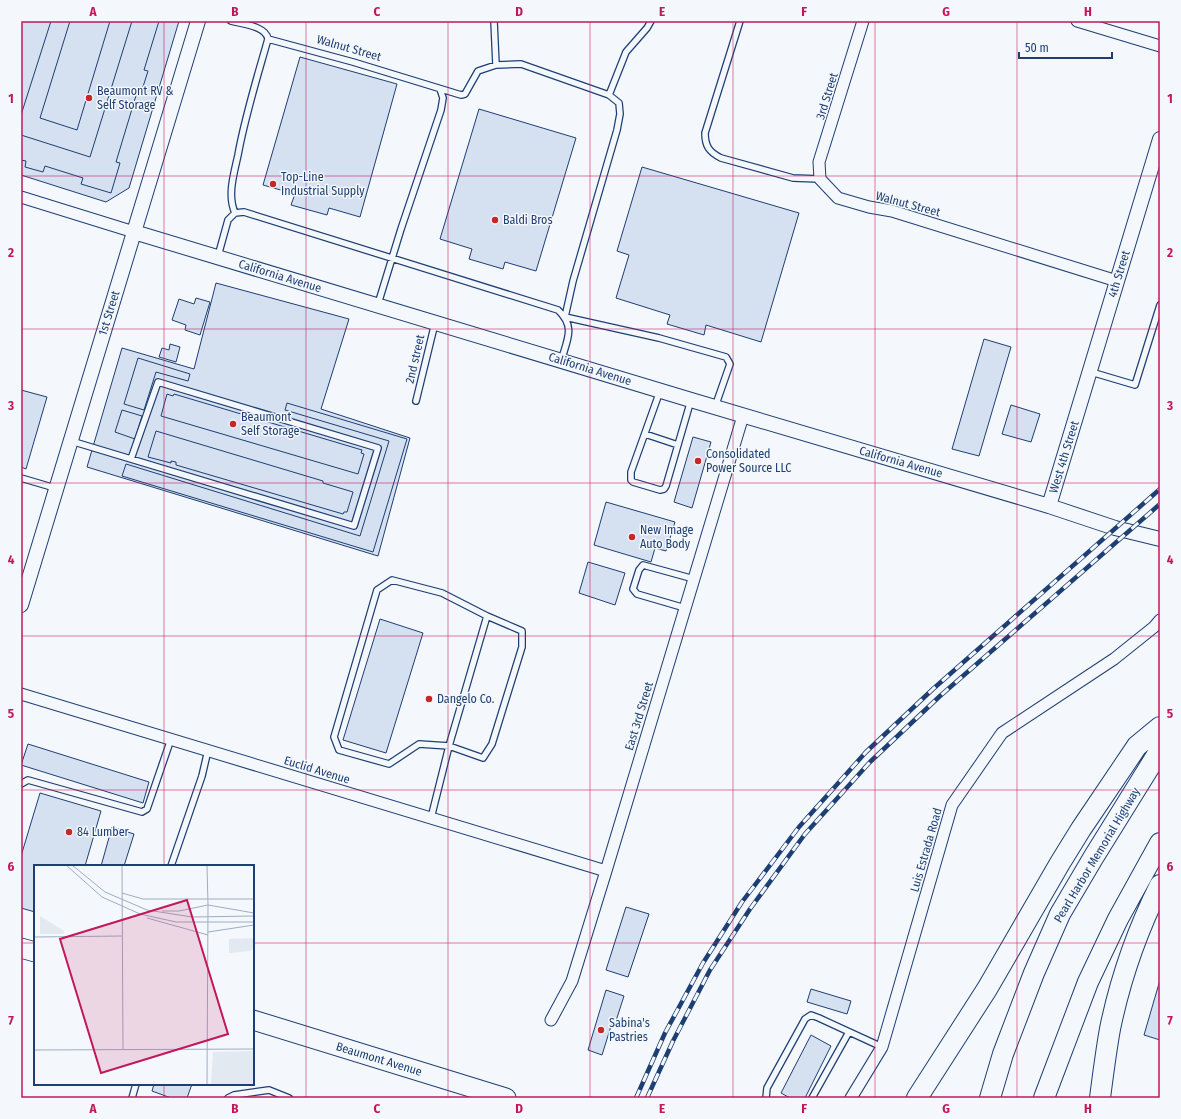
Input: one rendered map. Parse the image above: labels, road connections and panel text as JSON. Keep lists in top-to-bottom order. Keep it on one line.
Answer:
{"streets":{"highway":["Pearl Harbor Memorial Highway","Beaumont Avenue"],"street":["Walnut Street","3rd Street","4th Street","California Avenue","1st Street","West 4th Street","East 3rd Street","Euclid Avenue","Luis Estrada Road"],"lane":["2nd street"]},"crossings":[["Walnut Street","3rd Street"],["Walnut Street","4th Street"],["4th Street","West 4th Street"],["California Avenue","1st Street"],["California Avenue","2nd street"],["California Avenue","West 4th Street"],["California Avenue","East 3rd Street"],["East 3rd Street","Euclid Avenue"]],"places":["Beaumont RV & Self Storage","Top-Line Industrial Supply","Baldi Bros","Beaumont Self Storage","Consolidated Power Source LLC","New Image Auto Body","Dangelo Co.","84 Lumber","Sabina's Pastries"],"scale_bar":"50 m","grid":{"columns":["A","B","C","D","E","F","G","H"],"rows":["1","2","3","4","5","6","7"]}}
